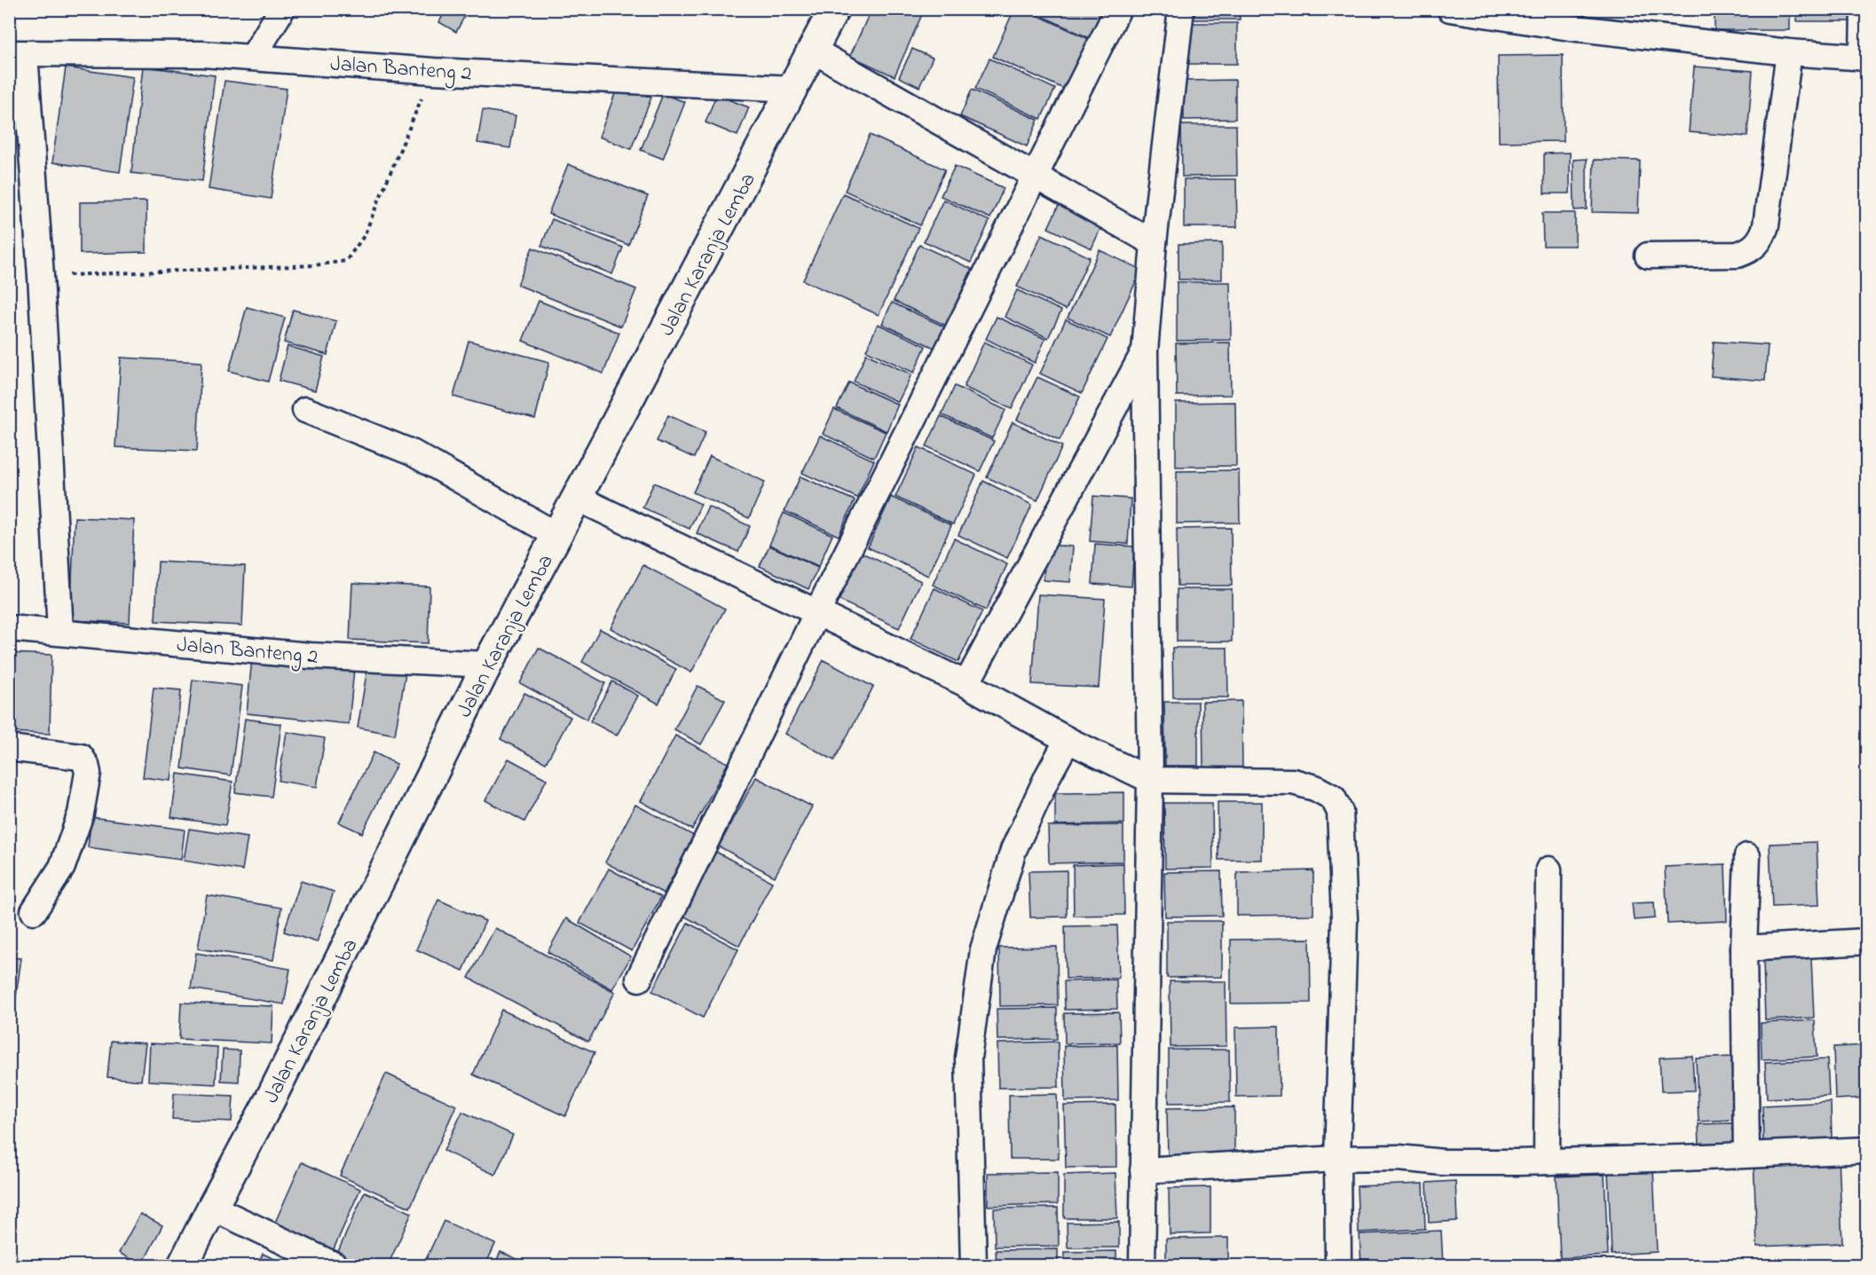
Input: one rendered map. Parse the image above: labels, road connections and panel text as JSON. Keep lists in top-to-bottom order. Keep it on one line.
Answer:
{"streets":{"main road":["Jalan Karanja Lemba"],"street":["Jalan Banteng 2"]},"crossings":[["Jalan Banteng 2","Jalan Karanja Lemba"]]}
